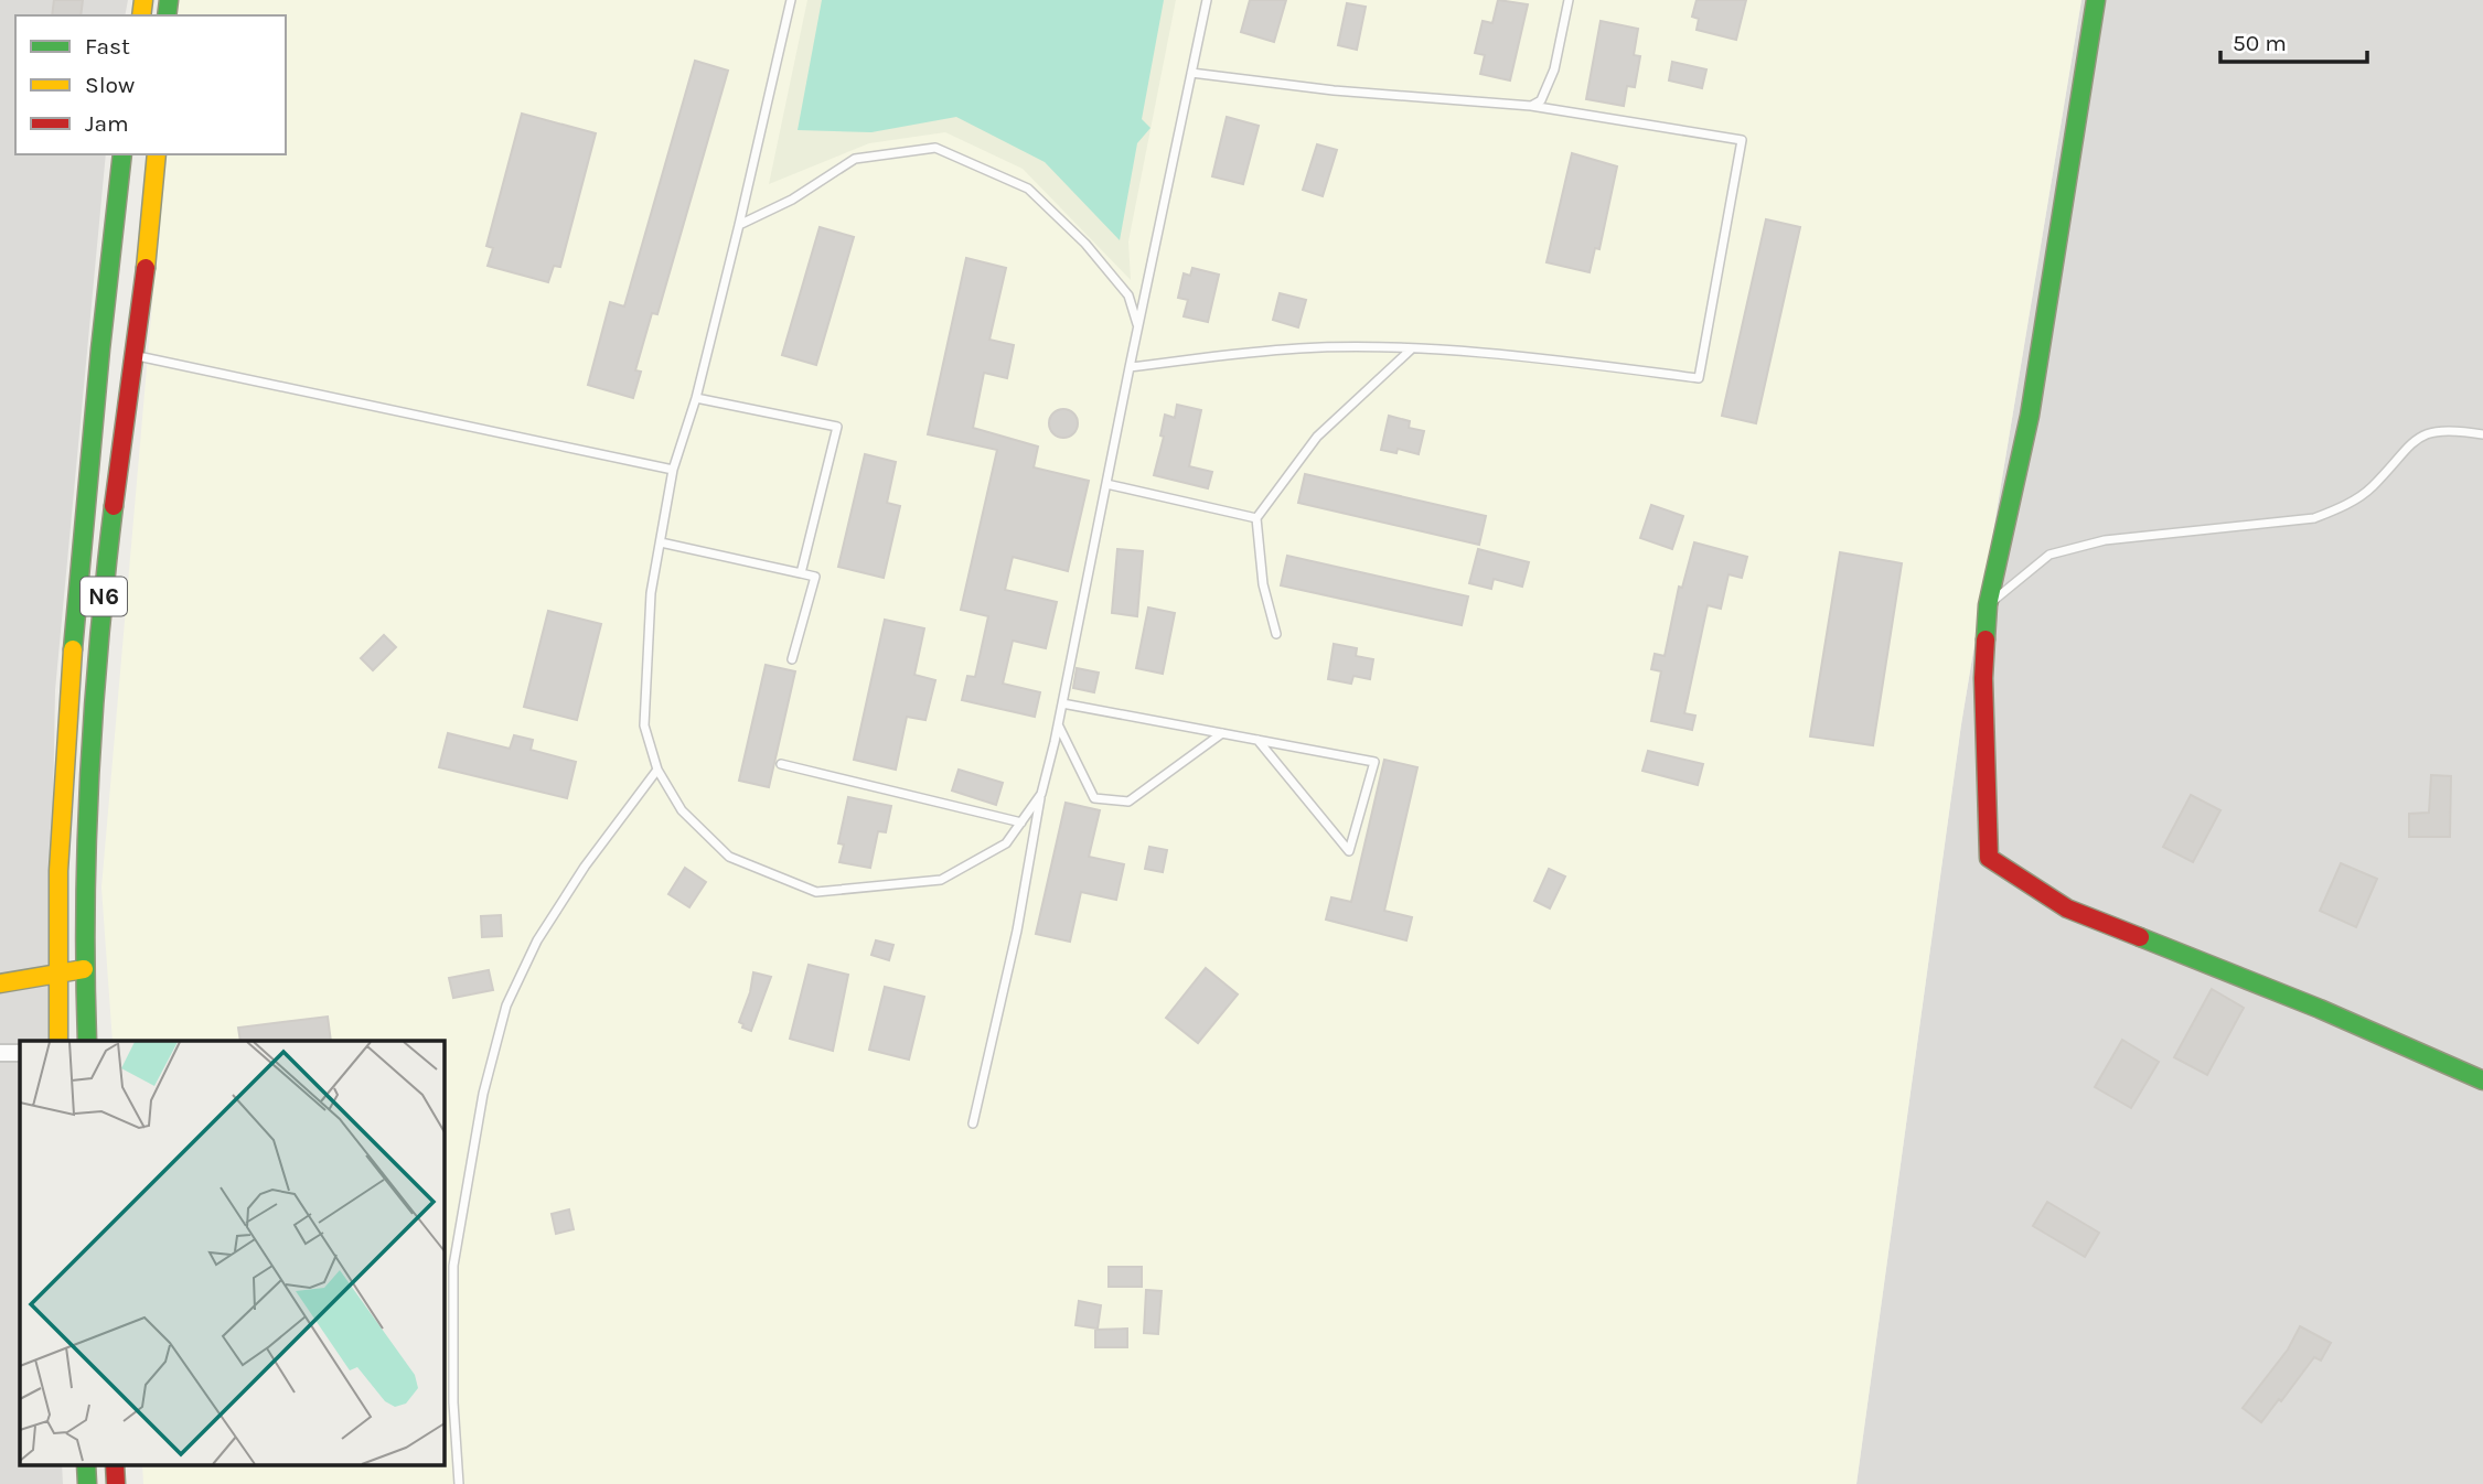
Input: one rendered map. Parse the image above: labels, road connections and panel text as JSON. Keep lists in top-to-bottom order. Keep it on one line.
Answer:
{"streets":{"main road":["N6"]},"legend":["Fast","Slow","Jam"],"scale_bar":"50 m"}
